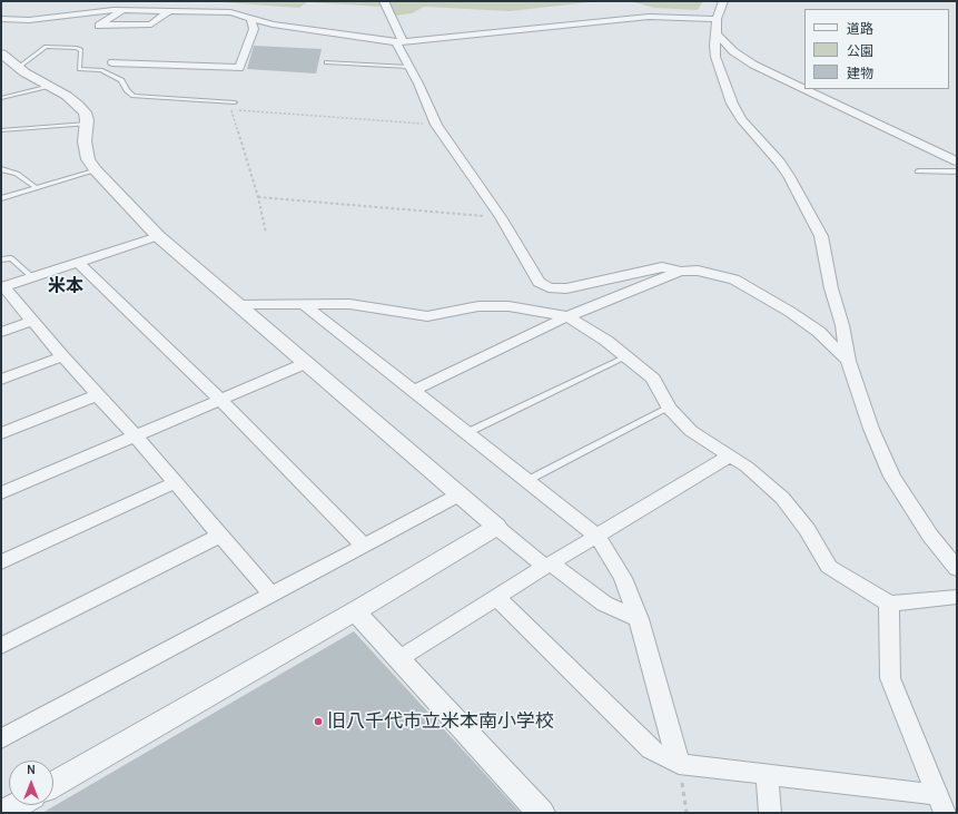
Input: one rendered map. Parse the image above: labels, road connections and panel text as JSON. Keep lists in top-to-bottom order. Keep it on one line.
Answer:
{"districts":["米本"],"places":["旧八千代市立米本南小学校"],"legend":["道路","公園","建物"],"north":"top"}
